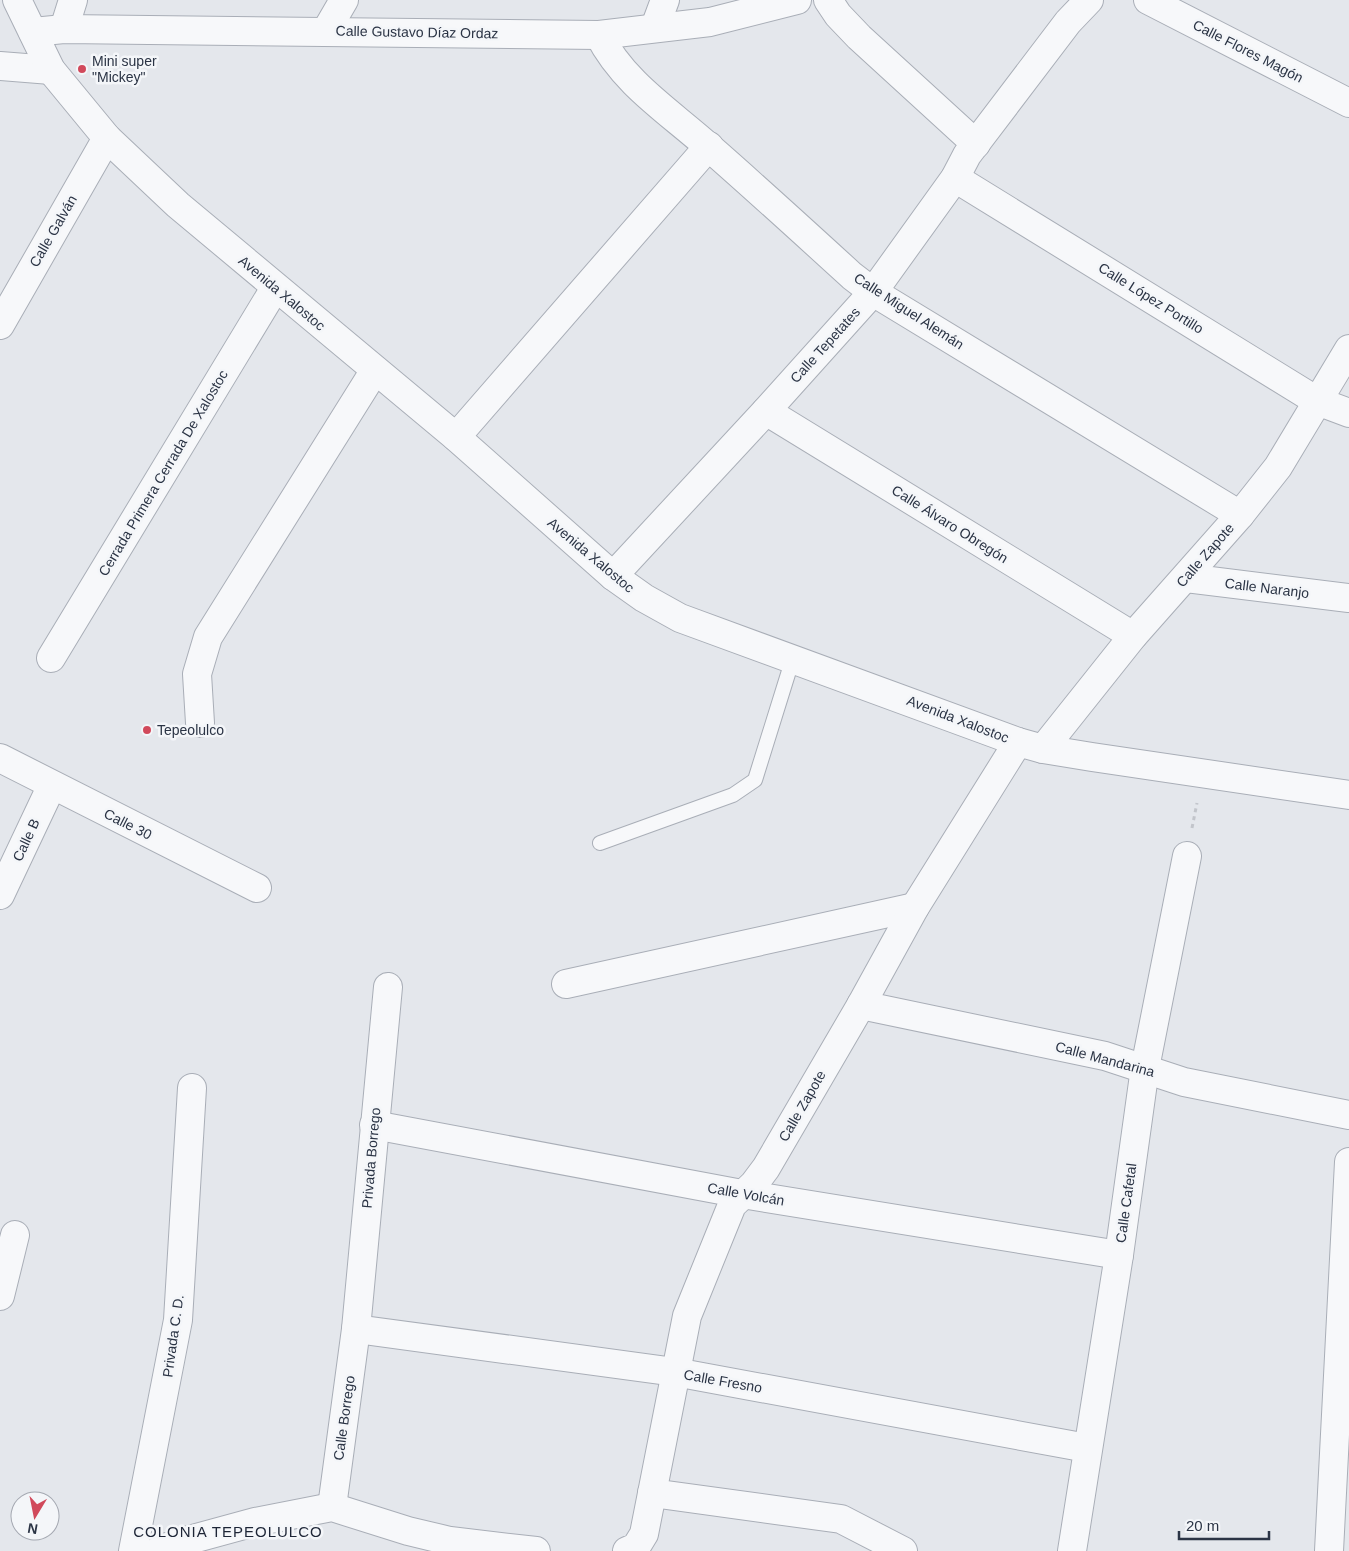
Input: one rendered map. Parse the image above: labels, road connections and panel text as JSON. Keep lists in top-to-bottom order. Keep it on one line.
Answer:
{"streets":{"street":["Calle Gustavo Díaz Ordaz","Calle Flores Magón","Calle Galván","Avenida Xalostoc","Calle López Portillo","Calle Miguel Alemán","Calle Tepetates","Cerrada Primera Cerrada De Xalostoc","Calle Álvaro Obregón","Calle Zapote","Calle Naranjo","Calle 30","Calle B","Calle Mandarina","Privada Borrego","Calle Volcán","Calle Cafetal","Privada C. D.","Calle Fresno","Calle Borrego"]},"crossings":[["Calle Gustavo Díaz Ordaz","Avenida Xalostoc"],["Calle Gustavo Díaz Ordaz","Calle Miguel Alemán"],["Calle Galván","Avenida Xalostoc"],["Avenida Xalostoc","Calle Tepetates"],["Avenida Xalostoc","Cerrada Primera Cerrada De Xalostoc"],["Avenida Xalostoc","Calle Zapote"],["Calle López Portillo","Calle Tepetates"],["Calle López Portillo","Calle Zapote"],["Calle Miguel Alemán","Calle Tepetates"],["Calle Miguel Alemán","Calle Zapote"],["Calle Tepetates","Calle Álvaro Obregón"],["Calle Álvaro Obregón","Calle Zapote"],["Calle Zapote","Calle Naranjo"],["Calle Zapote","Calle Mandarina"],["Calle Zapote","Calle Volcán"],["Calle Zapote","Calle Fresno"],["Calle 30","Calle B"],["Calle Mandarina","Calle Cafetal"],["Privada Borrego","Calle Volcán"],["Privada Borrego","Calle Fresno"],["Privada Borrego","Calle Borrego"],["Calle Volcán","Calle Cafetal"],["Calle Cafetal","Calle Fresno"],["Calle Fresno","Calle Borrego"]],"districts":["COLONIA TEPEOLULCO"],"places":["Mini super \"Mickey\"","Tepeolulco"],"scale_bar":"20 m","north":"bottom"}
